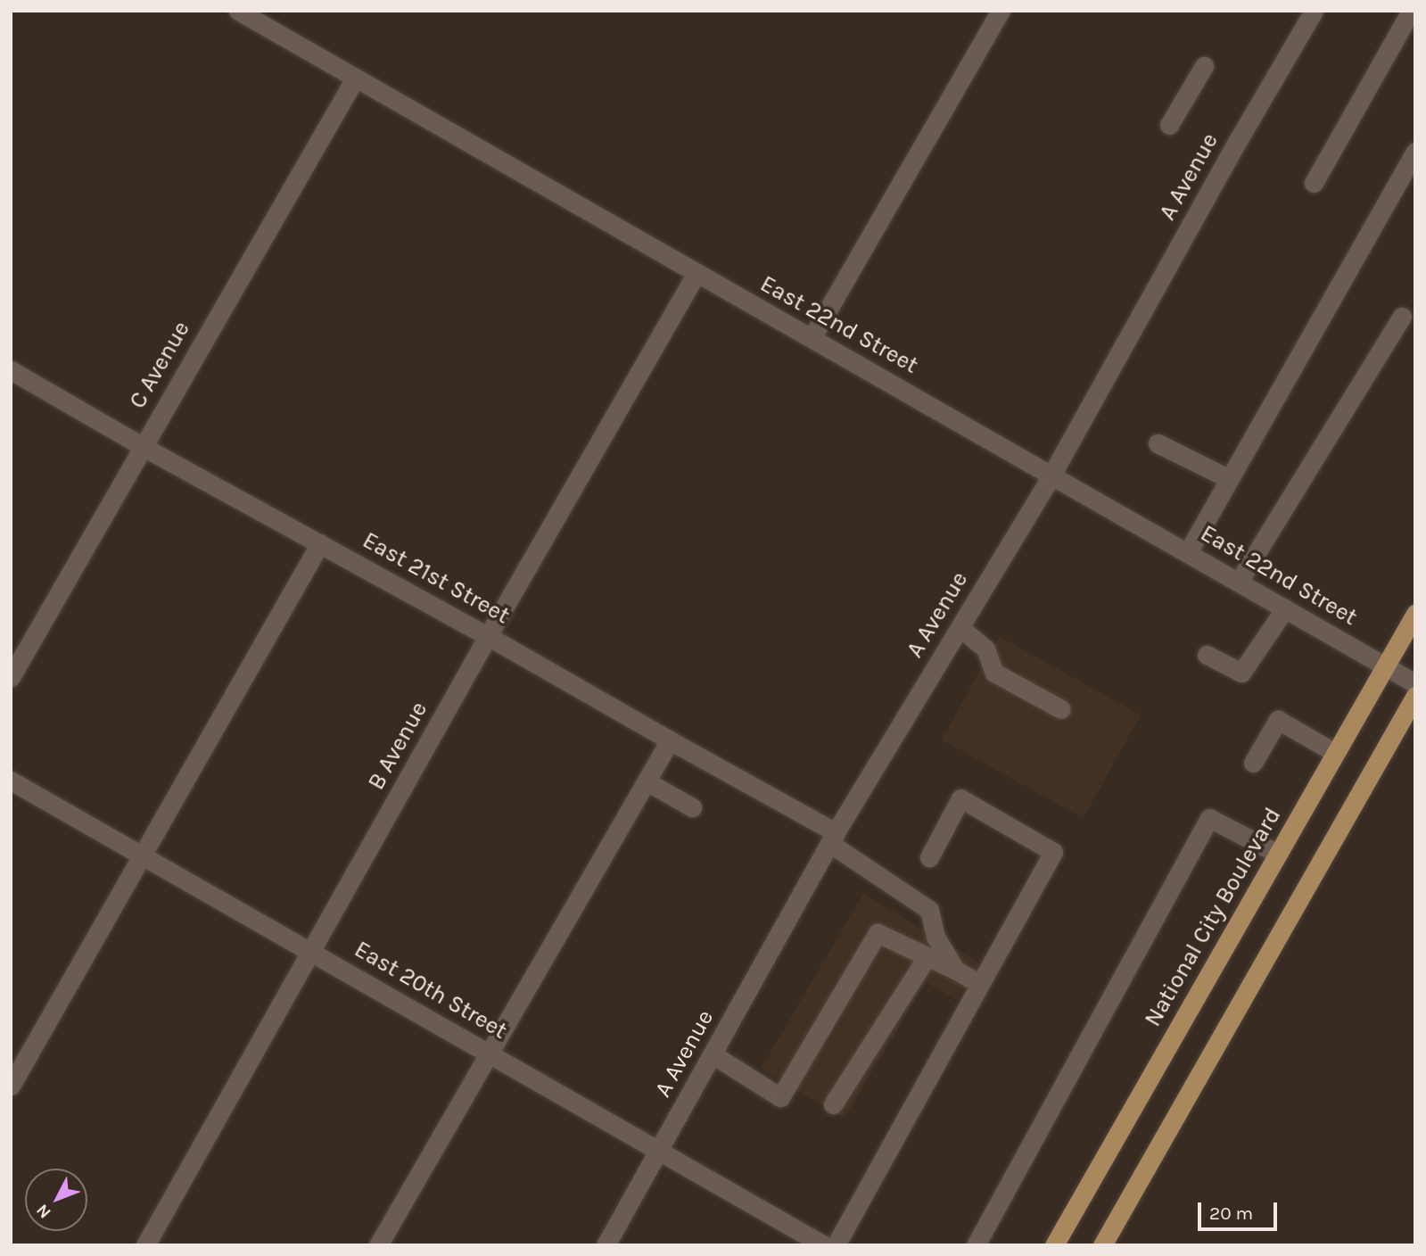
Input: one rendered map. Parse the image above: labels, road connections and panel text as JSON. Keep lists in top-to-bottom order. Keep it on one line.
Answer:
{"streets":{"main road":["National City Boulevard"],"street":["A Avenue","East 22nd Street","C Avenue","East 21st Street","B Avenue","East 20th Street"]},"crossings":[["A Avenue","East 22nd Street"],["A Avenue","East 21st Street"],["A Avenue","East 20th Street"],["East 22nd Street","C Avenue"],["East 22nd Street","B Avenue"],["East 22nd Street","National City Boulevard"],["C Avenue","East 21st Street"],["East 21st Street","B Avenue"],["B Avenue","East 20th Street"]],"scale_bar":"20 m","north":"bottom left"}
